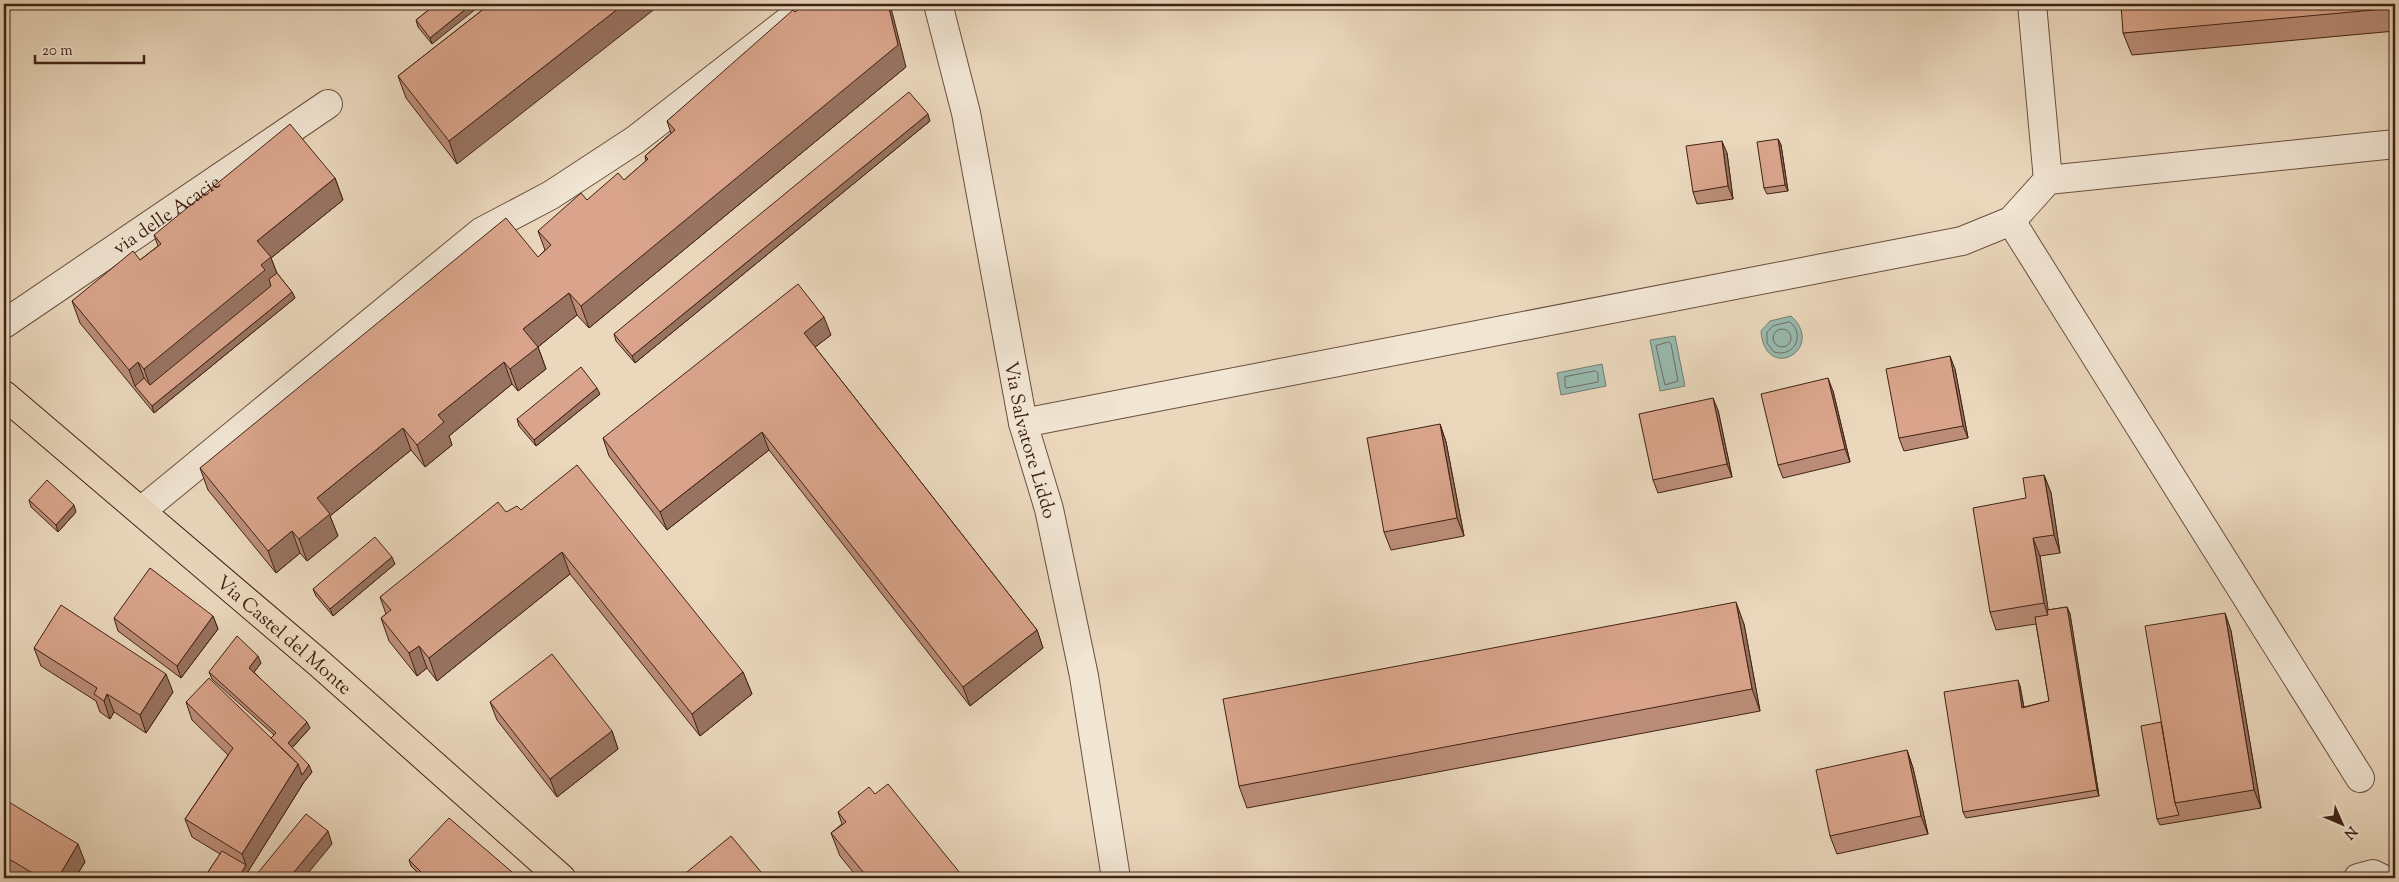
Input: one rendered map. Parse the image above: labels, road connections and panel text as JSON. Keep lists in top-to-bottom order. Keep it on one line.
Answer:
{"streets":{"main road":["Via Castel del Monte"],"street":["via delle Acacie","Via Salvatore Liddo"]},"scale_bar":"20 m","north":"bottom right"}
